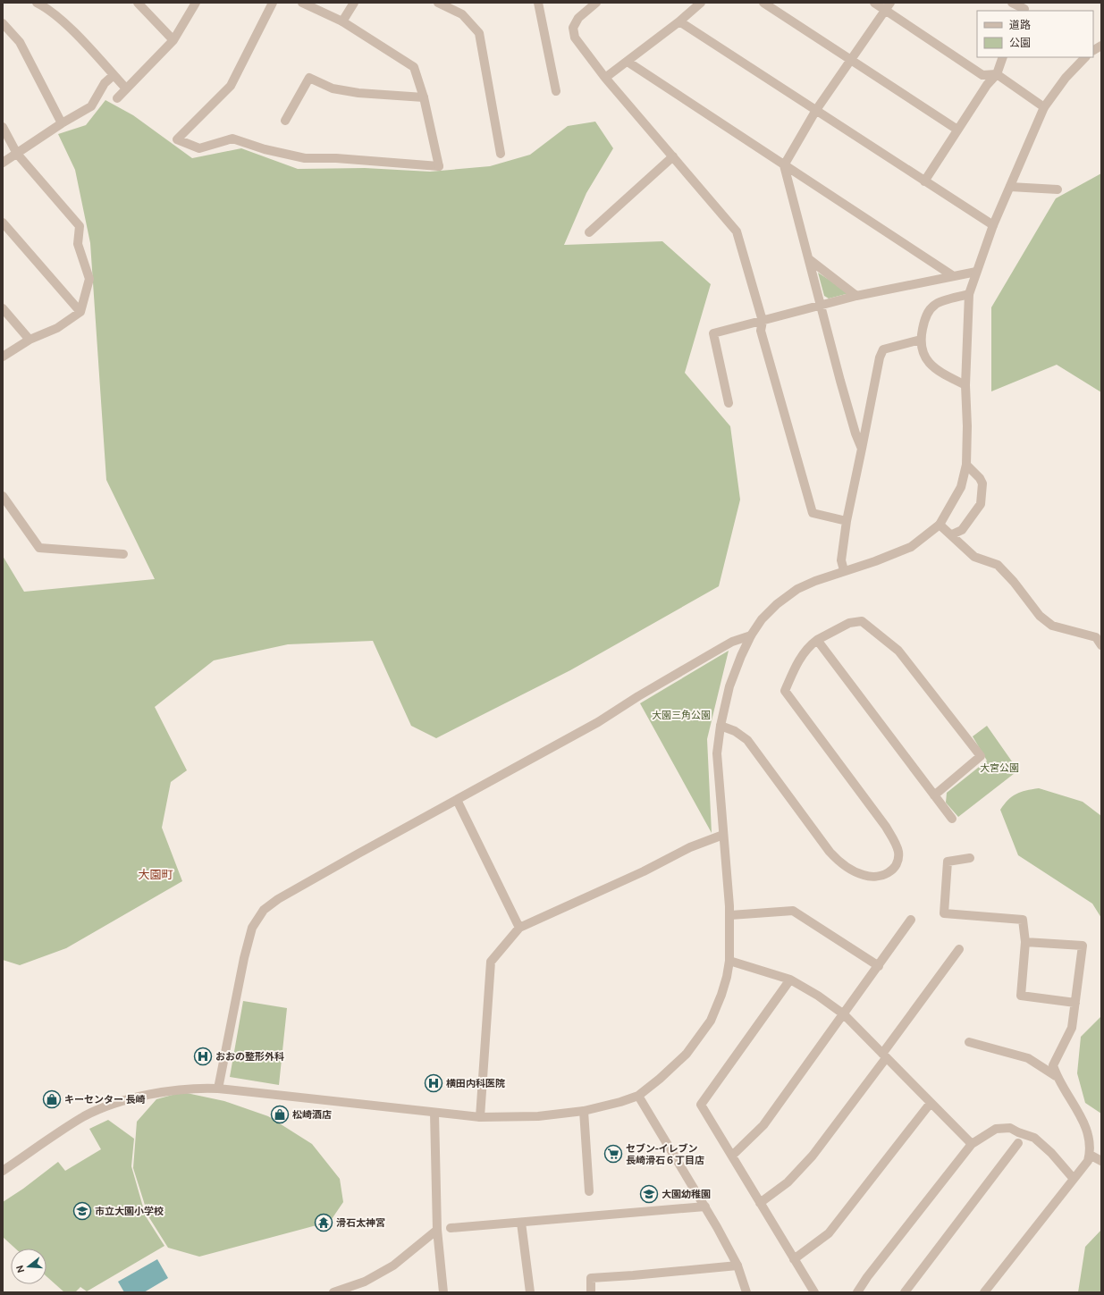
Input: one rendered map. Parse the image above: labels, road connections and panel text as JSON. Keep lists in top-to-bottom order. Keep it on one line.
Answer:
{"districts":["大園町"],"parks":["大園三角公園","大宮公園"],"places":{"hospital":["おおの整形外科","横田内科医院"],"shop":["キーセンター 長崎","松崎酒店"],"supermarket":["セブン-イレブン 長崎滑石６丁目店"],"school or university":["大園幼稚園","市立大園小学校"],"temple":["滑石太神宮"]},"legend":["道路","公園"],"north":"left"}
